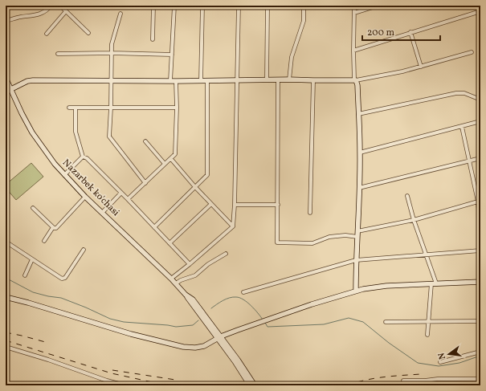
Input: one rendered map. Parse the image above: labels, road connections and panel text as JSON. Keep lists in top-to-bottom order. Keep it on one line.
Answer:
{"streets":{"main road":["Nazarbek ko'chasi"]},"scale_bar":"200 m","north":"left"}
